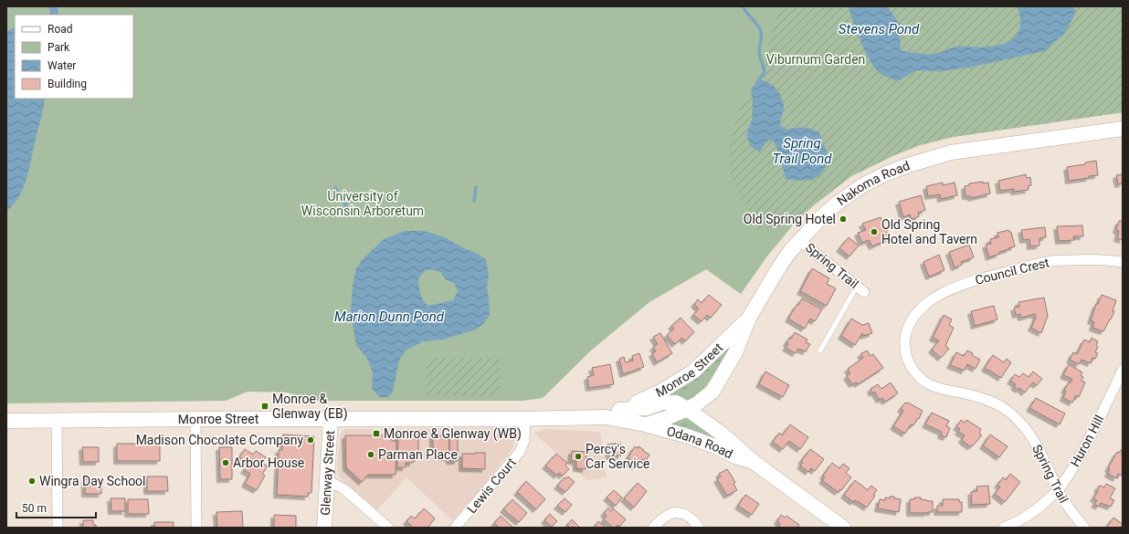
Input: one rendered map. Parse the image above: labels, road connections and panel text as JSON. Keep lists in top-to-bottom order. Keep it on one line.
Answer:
{"streets":{"main road":["Nakoma Road","Monroe Street","Odana Road","Glenway Street"],"street":["Spring Trail","Council Crest","Huron Hill","Lewis Court"]},"crossings":[["Nakoma Road","Spring Trail"],["Nakoma Road","Monroe Street"],["Nakoma Road","Odana Road"],["Spring Trail","Council Crest"],["Spring Trail","Huron Hill"],["Monroe Street","Odana Road"],["Monroe Street","Glenway Street"],["Monroe Street","Lewis Court"]],"water":["Stevens Pond","Spring Trail Pond","Marion Dunn Pond"],"parks":["Viburnum Garden","University of Wisconsin Arboretum"],"places":{"other":["Old Spring Hotel","Old Spring Hotel and Tavern","Madison Chocolate Company","Parman Place","Percy's Car Service","Arbor House","Wingra Day School"],"transit":["Monroe & Glenway (EB)","Monroe & Glenway (WB)"]},"legend":["Road","Park","Water","Building"],"scale_bar":"50 m"}
